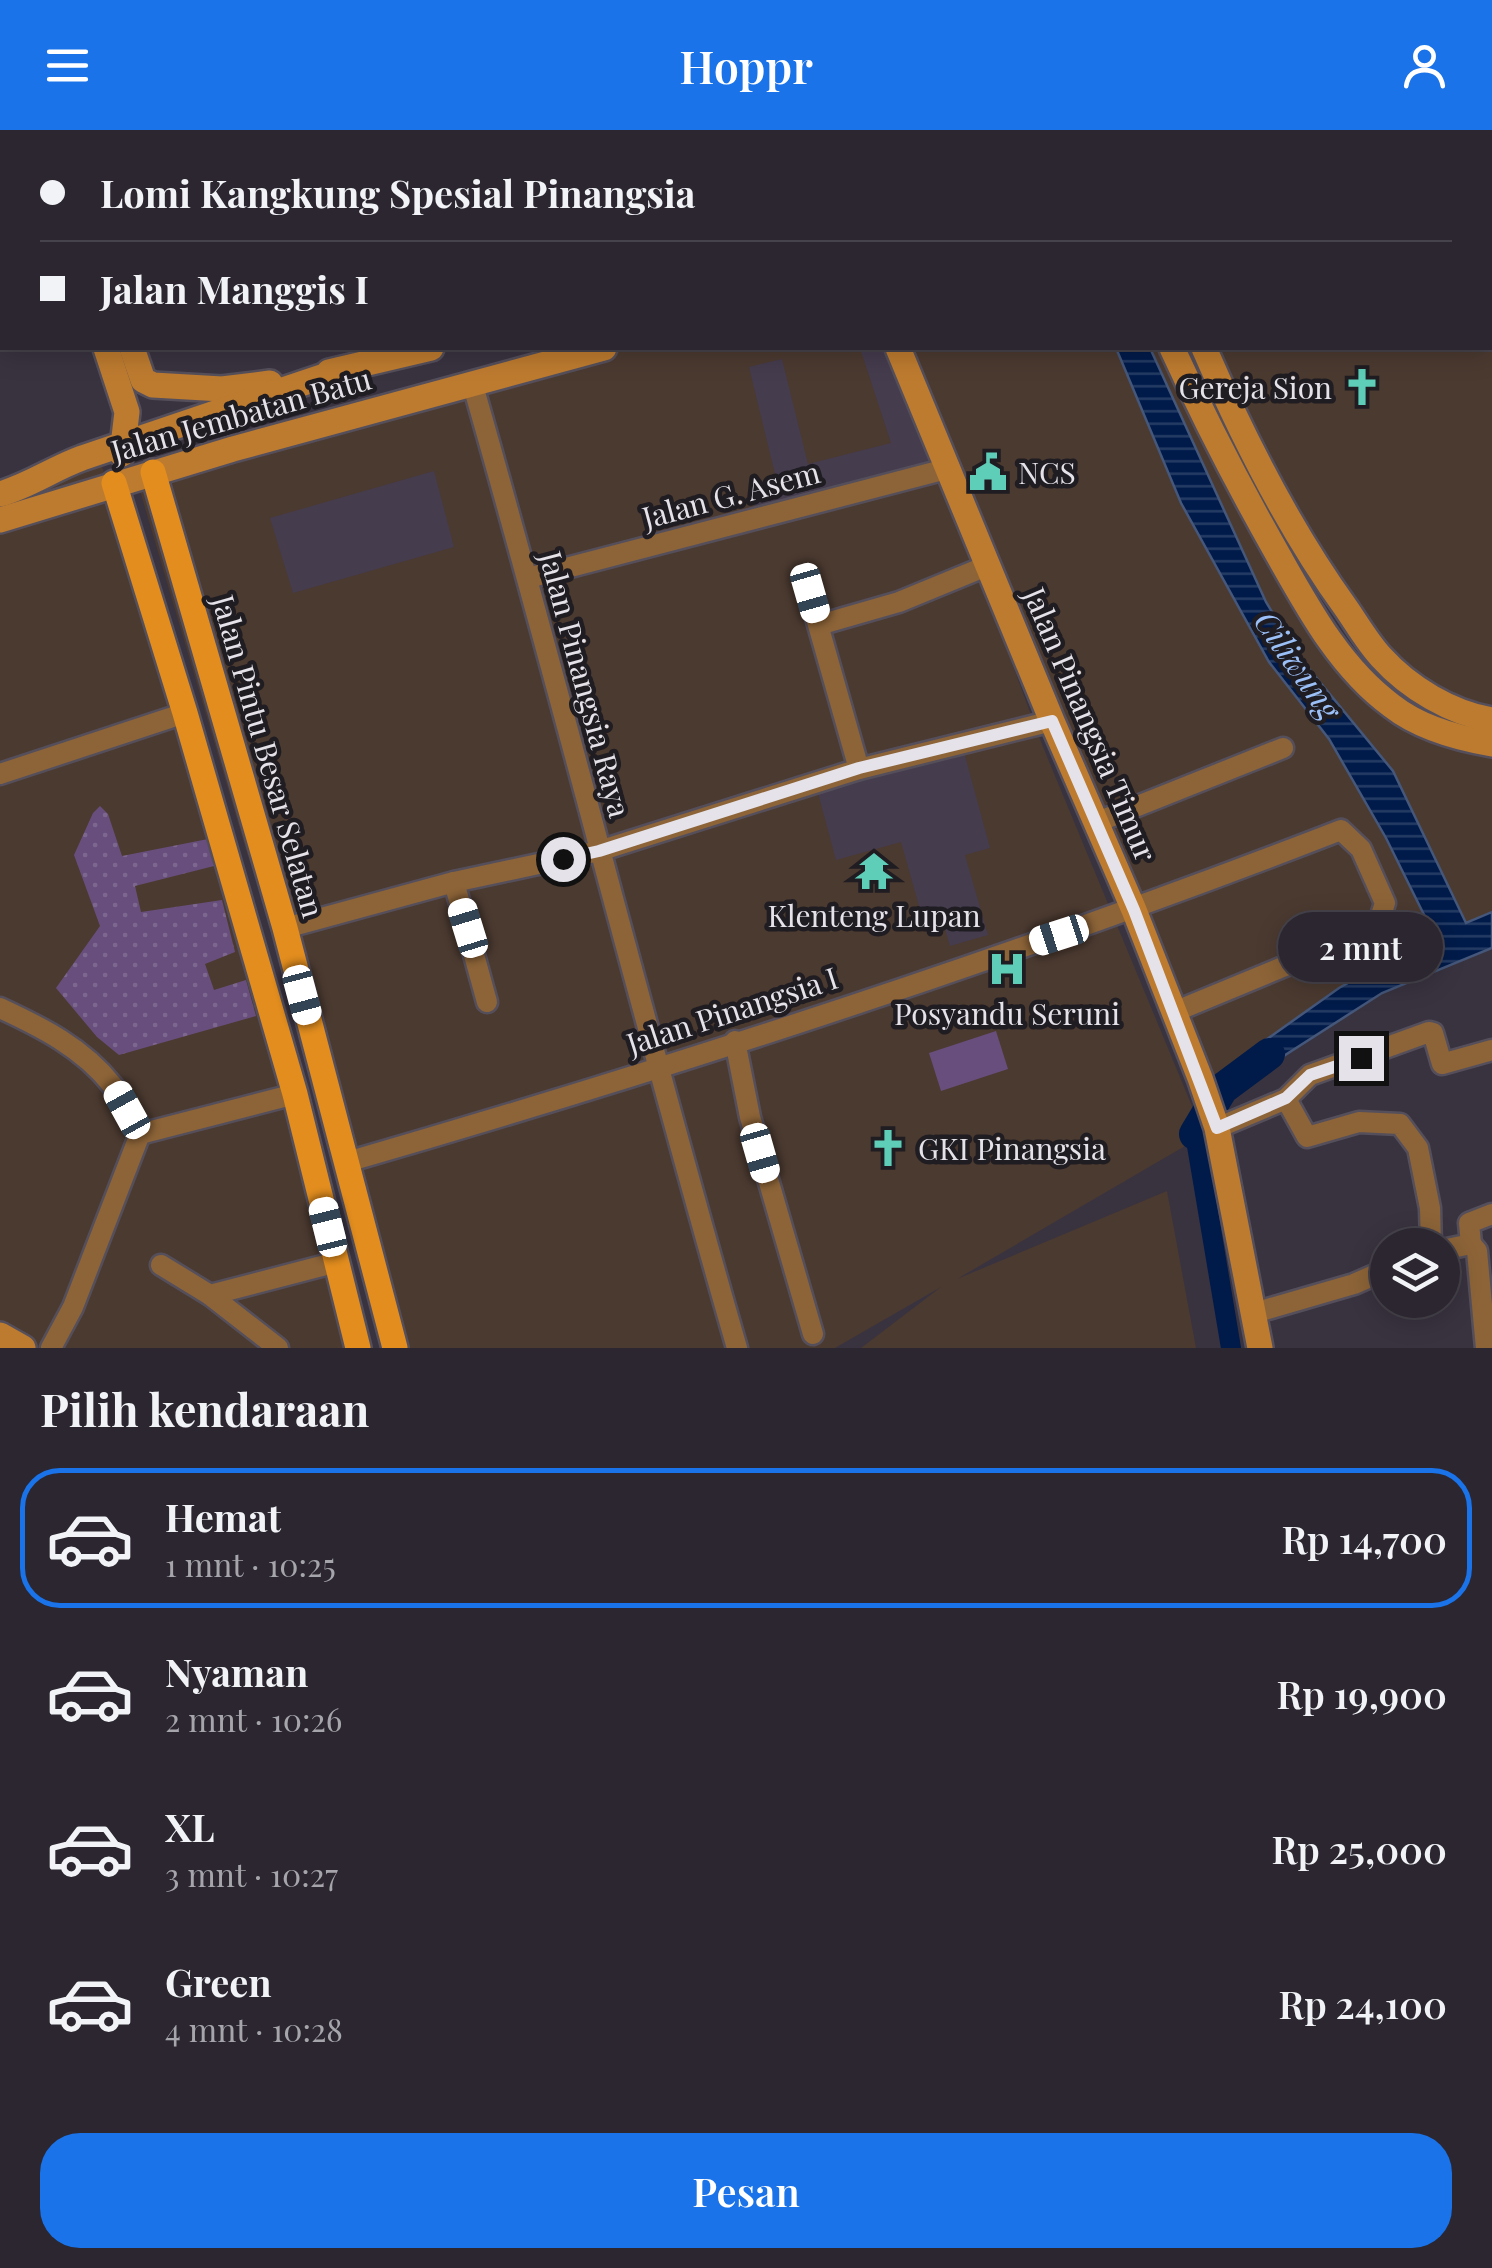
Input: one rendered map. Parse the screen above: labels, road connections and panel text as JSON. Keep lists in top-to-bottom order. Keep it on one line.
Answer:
{"streets":{"main road":["Jalan Jembatan Batu","Jalan Pinangsia Timur","Jalan Pintu Besar Selatan"],"street":["Jalan G. Asem","Jalan Pinangsia Raya","Jalan Pinangsia I"]},"crossings":[["Jalan Jembatan Batu","Jalan Pinangsia Raya"],["Jalan Jembatan Batu","Jalan Pintu Besar Selatan"],["Jalan G. Asem","Jalan Pinangsia Raya"],["Jalan G. Asem","Jalan Pinangsia Timur"],["Jalan Pinangsia Raya","Jalan Pinangsia I"],["Jalan Pinangsia Timur","Jalan Pinangsia I"],["Jalan Pintu Besar Selatan","Jalan Pinangsia I"]],"water":["Ciliwung"],"places":{"church":["Gereja Sion","GKI Pinangsia"],"public building":["NCS"],"temple":["Klenteng Lupan"],"hospital":["Posyandu Seruni"]},"page":{"header":"Hoppr","banner":["Lomi Kangkung Spesial Pinangsia","Jalan Manggis I"],"bubble":"2 mnt","heading":"Pilih kendaraan","list":[{"name":"Hemat","note":"1 mnt · 10:25","value":"Rp 14,700"},{"name":"Nyaman","note":"2 mnt · 10:26","value":"Rp 19,900"},{"name":"XL","note":"3 mnt · 10:27","value":"Rp 25,000"},{"name":"Green","note":"4 mnt · 10:28","value":"Rp 24,100"}],"buttons":"Pesan"}}
